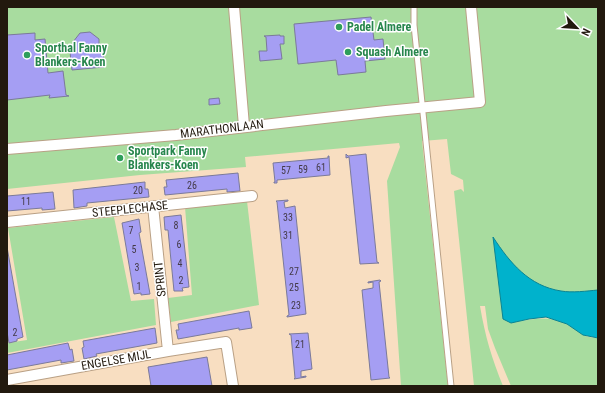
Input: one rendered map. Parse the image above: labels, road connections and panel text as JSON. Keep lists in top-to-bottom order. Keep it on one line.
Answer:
{"streets":{"street":["MARATHONLAAN","STEEPLECHASE","SPRINT","ENGELSE MIJL"]},"crossings":[["STEEPLECHASE","SPRINT"],["SPRINT","ENGELSE MIJL"]],"places":["Padel Almere","Squash Almere","Sporthal Fanny Blankers-Koen","Sportpark Fanny Blankers-Koen"],"house_numbers":["61","59","57","26","20","11","33","8","7","31","6","5","4","3","27","2","1","25","23","2","21"],"north":"bottom right"}
